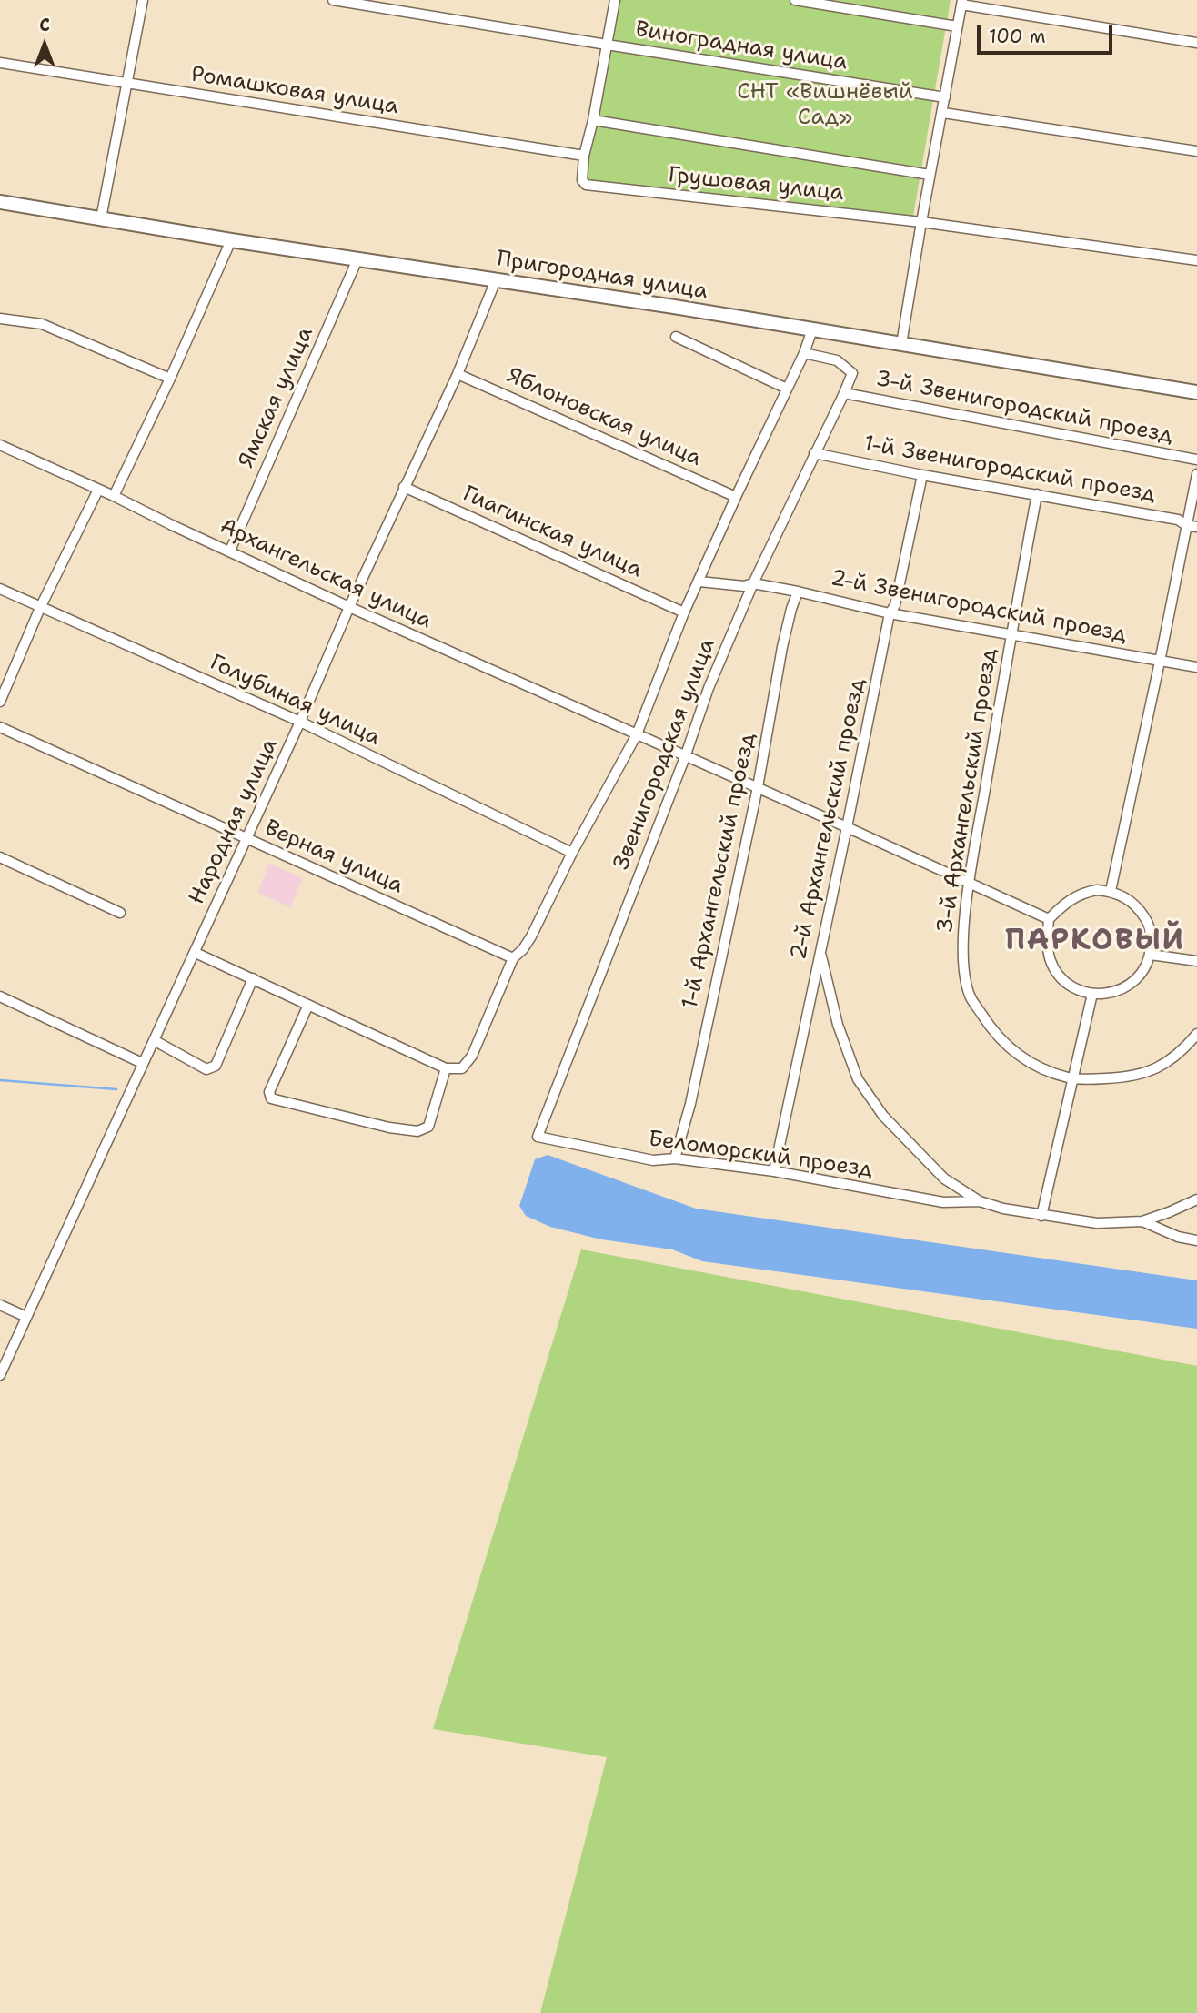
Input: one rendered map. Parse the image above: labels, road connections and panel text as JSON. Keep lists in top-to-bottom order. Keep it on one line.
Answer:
{"streets":{"street":["Виноградная улица","Ромашковая улица","Грушовая улица","Пригородная улица","Ямская улица","3-й Звенигородский проезд","Яблоновская улица","1-й Звенигородский проезд","Гиагинская улица","Архангельская улица","2-й Звенигородский проезд","Голубиная улица","Звенигородская улица","3-й Архангельский проезд","2-й Архангельский проезд","Народная улица","Верная улица","1-й Архангельский проезд","Беломорский проезд"]},"crossings":[["Ромашковая улица","Грушовая улица"],["Пригородная улица","Ямская улица"],["Пригородная улица","Звенигородская улица"],["Пригородная улица","Народная улица"],["Ямская улица","Архангельская улица"],["3-й Звенигородский проезд","Звенигородская улица"],["Яблоновская улица","Звенигородская улица"],["Яблоновская улица","Народная улица"],["1-й Звенигородский проезд","Звенигородская улица"],["1-й Звенигородский проезд","3-й Архангельский проезд"],["1-й Звенигородский проезд","2-й Архангельский проезд"],["Гиагинская улица","Звенигородская улица"],["Гиагинская улица","Народная улица"],["Архангельская улица","Звенигородская улица"],["Архангельская улица","Народная улица"],["2-й Звенигородский проезд","Звенигородская улица"],["2-й Звенигородский проезд","3-й Архангельский проезд"],["2-й Звенигородский проезд","2-й Архангельский проезд"],["2-й Звенигородский проезд","1-й Архангельский проезд"],["Голубиная улица","Звенигородская улица"],["Голубиная улица","Народная улица"],["Звенигородская улица","Верная улица"],["Звенигородская улица","Беломорский проезд"],["2-й Архангельский проезд","Беломорский проезд"],["Народная улица","Верная улица"],["1-й Архангельский проезд","Беломорский проезд"]],"districts":["ПАРКОВЫЙ"],"parks":["СНТ «Вишнёвый Cад»"],"scale_bar":"100 m","north":"top"}
